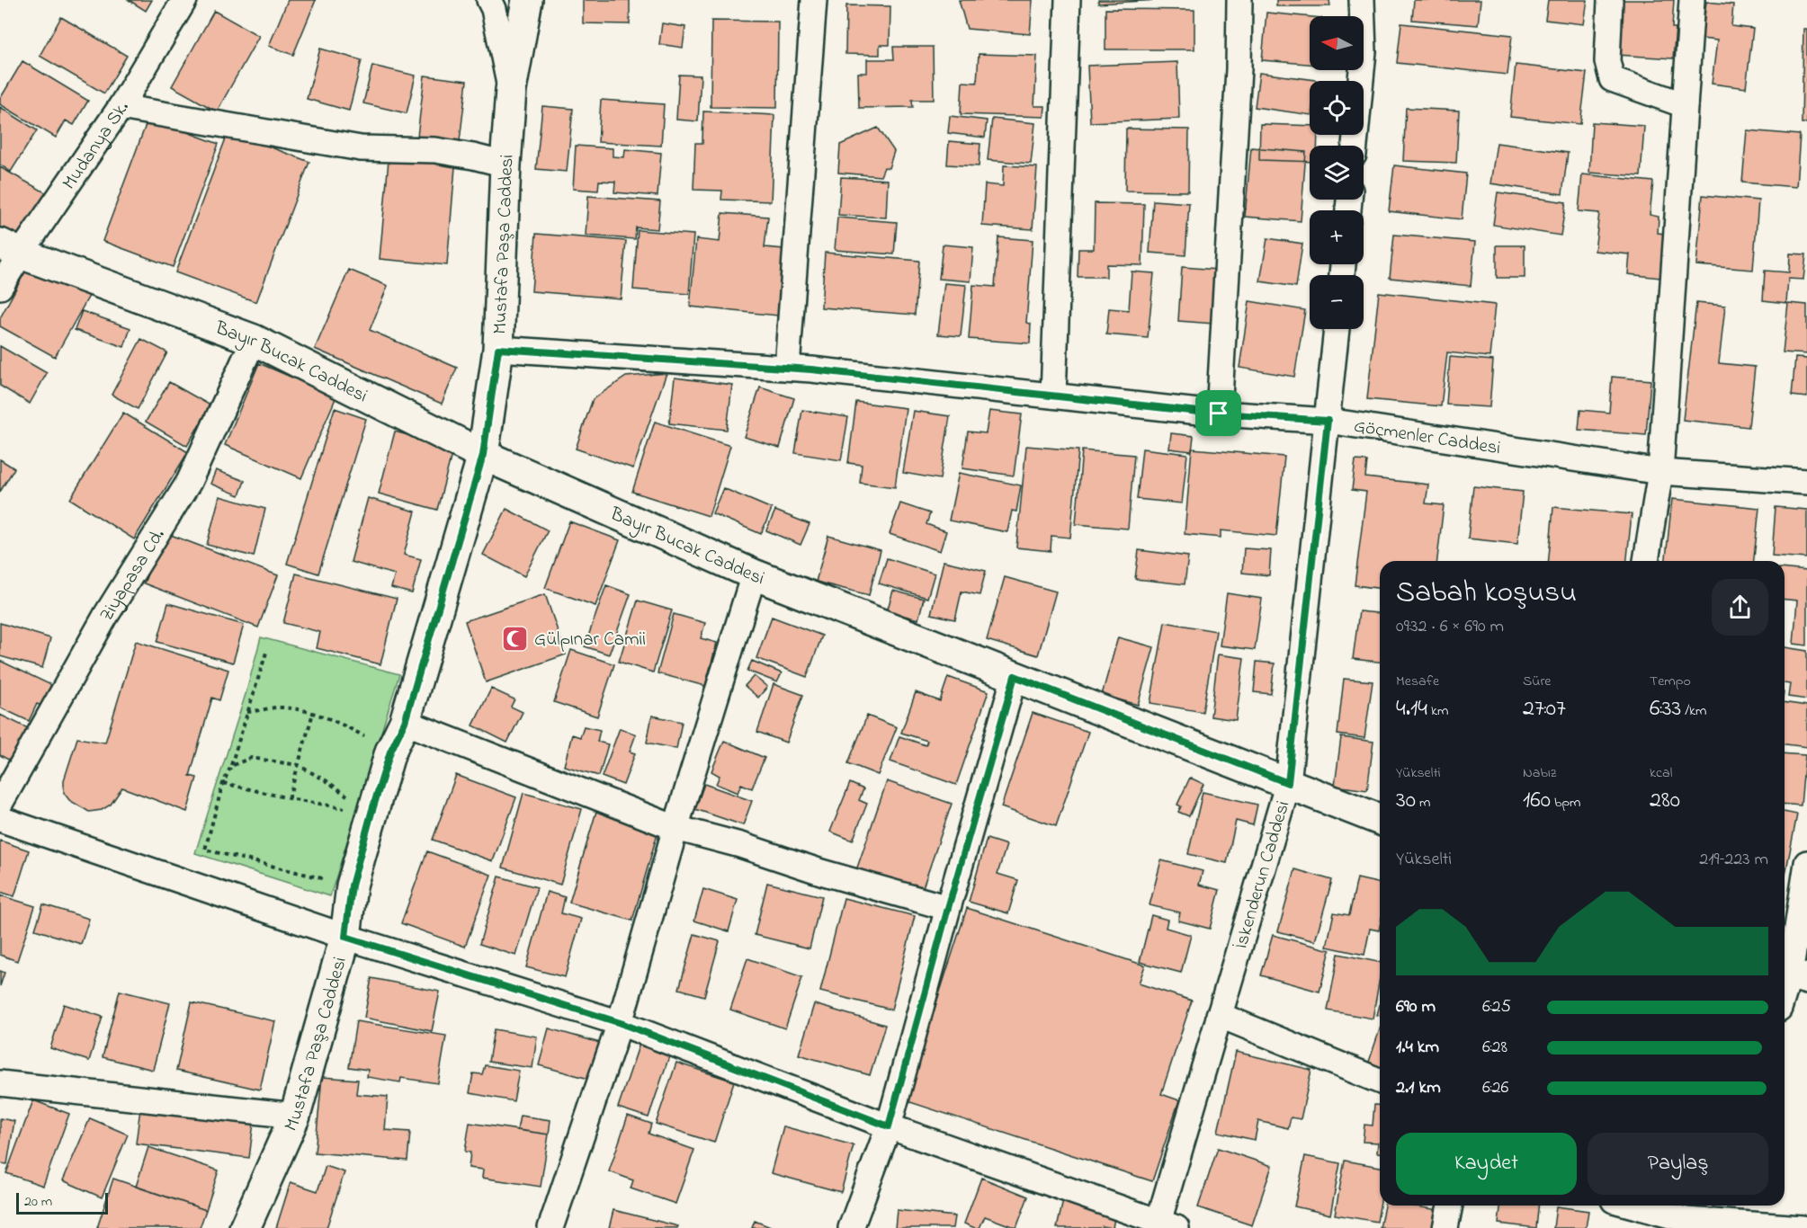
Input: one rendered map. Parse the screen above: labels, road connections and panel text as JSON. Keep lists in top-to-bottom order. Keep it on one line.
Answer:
{"streets":{"street":["Mudanya Sk.","Mustafa Paşa Caddesi","Bayır Bucak Caddesi","Göçmenler Caddesi","Ziyapasa Cd.","İskenderun Caddesi"]},"crossings":[["Mudanya Sk.","Bayır Bucak Caddesi"],["Mustafa Paşa Caddesi","Bayır Bucak Caddesi"],["Mustafa Paşa Caddesi","Göçmenler Caddesi"],["Bayır Bucak Caddesi","Ziyapasa Cd."],["Bayır Bucak Caddesi","İskenderun Caddesi"],["Göçmenler Caddesi","İskenderun Caddesi"]],"places":{"mosque":["Gülpınar Camii"]},"scale_bar":"20 m","north":"left","page":{"map_buttons":["+","−"],"heading":["Sabah koşusu","09:32 · 6 × 690 m"],"stats":[["Mesafe","4.14 km"],["Süre","27:07"],["Tempo","6:33 /km"],["Yükselti","30 m"],["Nabız","160 bpm"],["kcal","280"]],"chart":["Yükselti","219–223 m"],"list":[{"name":"690 m","note":"6:25"},{"name":"1.4 km","note":"6:28"},{"name":"2.1 km","note":"6:26"}],"buttons":["Kaydet","Paylaş"],"scale":"20 m"}}
